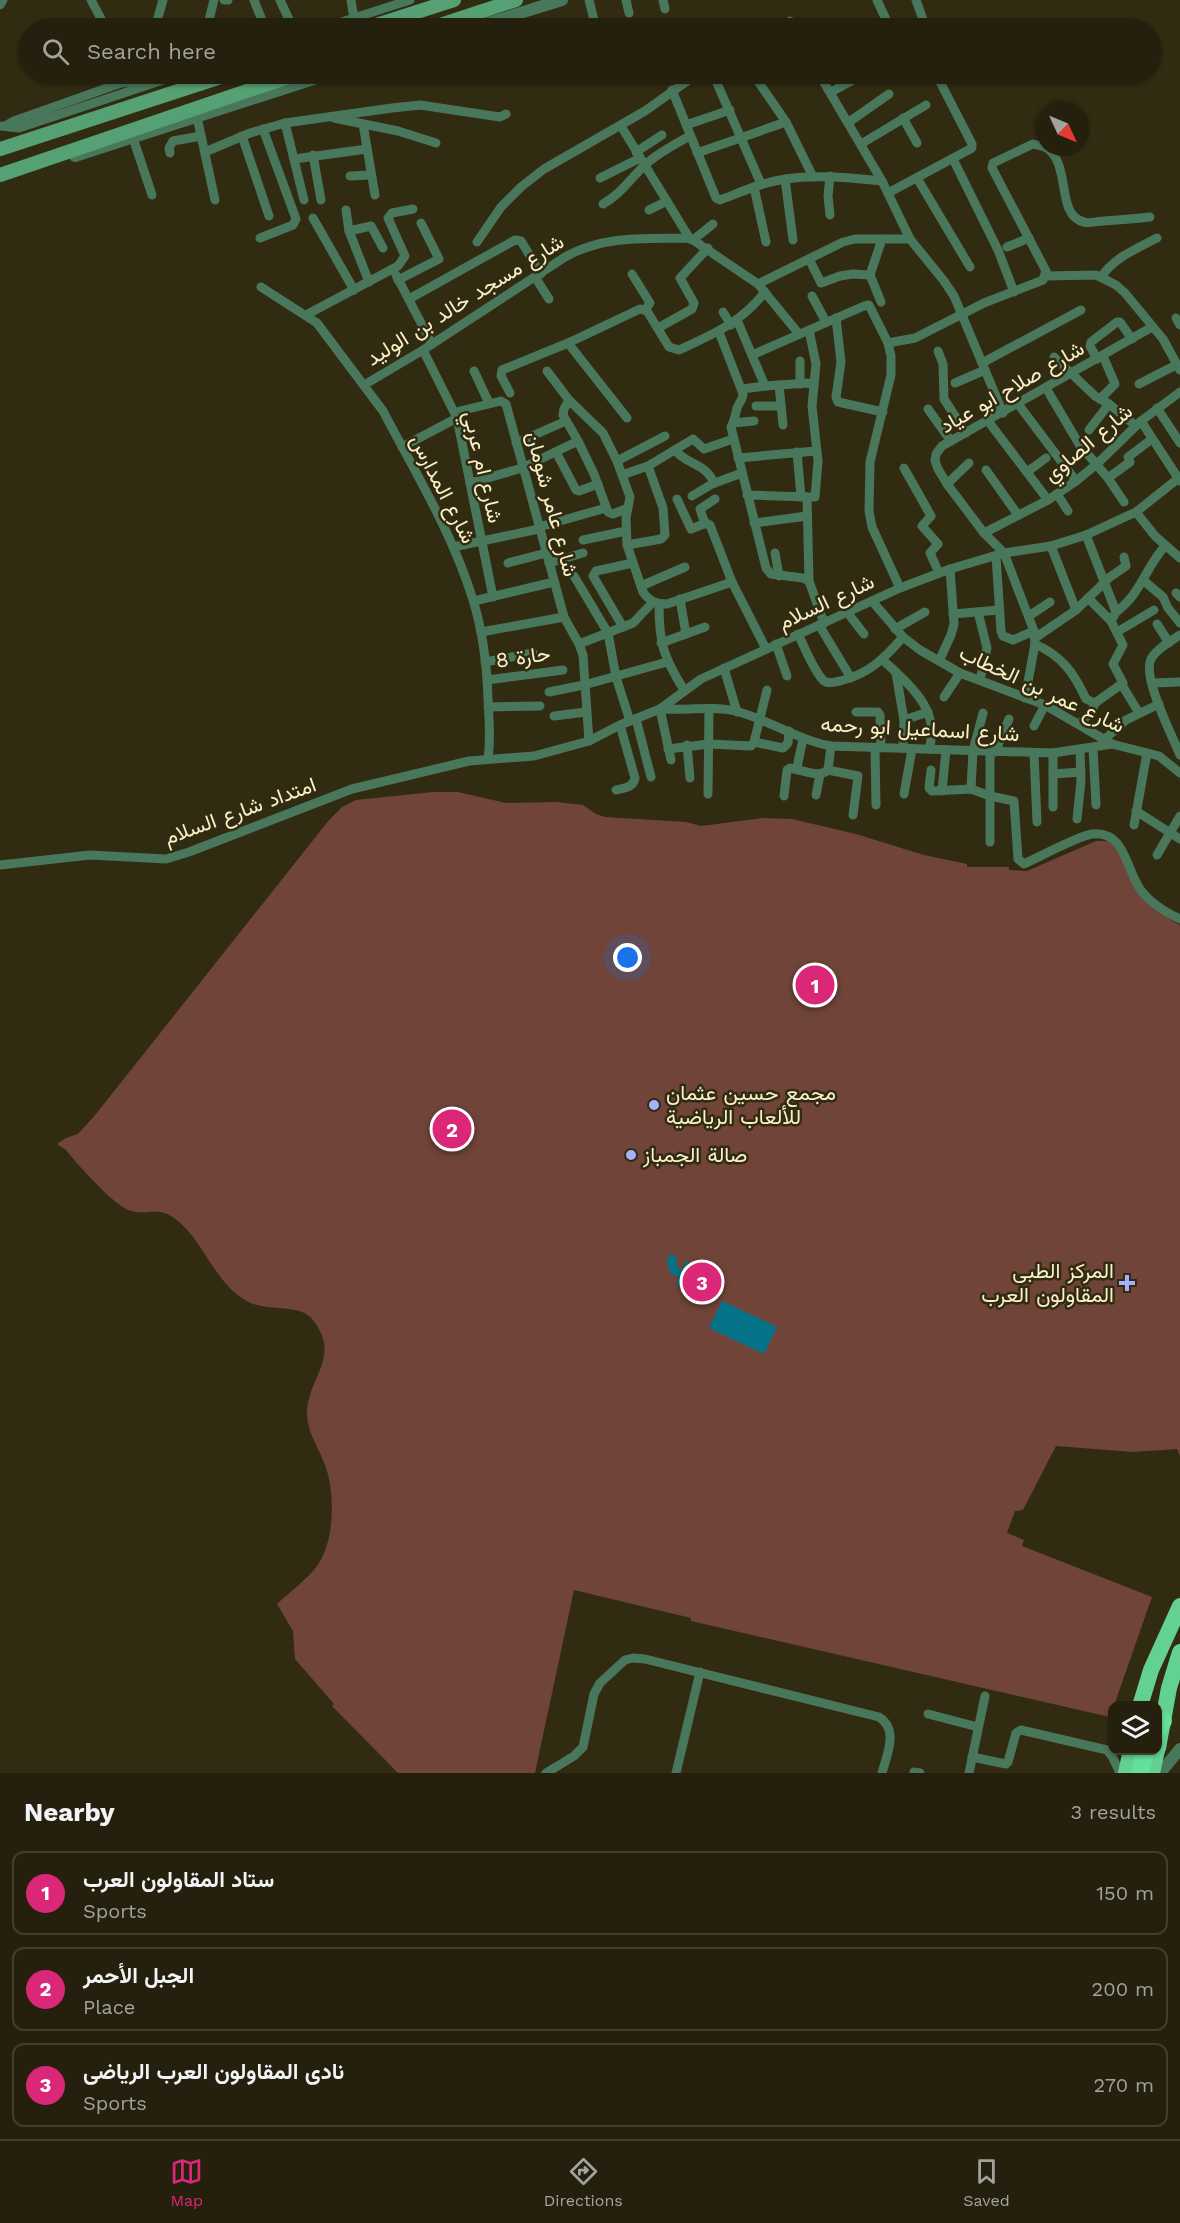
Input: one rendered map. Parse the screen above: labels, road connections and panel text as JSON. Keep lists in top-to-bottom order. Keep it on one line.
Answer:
{"streets":{"street":["شارع مسجد خالد بن الوليد","شارع صلاح ابو عياد","شارع الصاوي","شارع ام عربي","شارع المدارس","شارع عامر شومان","شارع السلام","حارة 8","شارع عمر بن الخطاب","شارع اسماعيل ابو رحمه","امتداد شارع السلام"]},"crossings":[["شارع مسجد خالد بن الوليد","شارع ام عربي"],["شارع مسجد خالد بن الوليد","شارع المدارس"],["شارع صلاح ابو عياد","شارع الصاوي"],["شارع صلاح ابو عياد","شارع السلام"],["شارع المدارس","شارع السلام"],["شارع المدارس","حارة 8"],["شارع المدارس","امتداد شارع السلام"],["شارع السلام","شارع عمر بن الخطاب"],["شارع السلام","شارع اسماعيل ابو رحمه"],["شارع السلام","امتداد شارع السلام"],["شارع عمر بن الخطاب","شارع اسماعيل ابو رحمه"]],"places":{"other":["مجمع حسين عثمان للألعاب الرياضية","صالة الجمباز"],"health":["المركز الطبى المقاولون العرب"]},"north":"bottom right","page":{"search":"Search here","pins":["1","2","3"],"heading":["Nearby","3 results"],"list":[{"mark":"1","name":"ستاد المقاولون العرب","note":"Sports","value":"150 m"},{"mark":"2","name":"الجبل الأحمر","note":"Place","value":"200 m"},{"mark":"3","name":"نادى المقاولون العرب الرياضى","note":"Sports","value":"270 m"}],"nav":["Map","Directions","Saved"]}}
